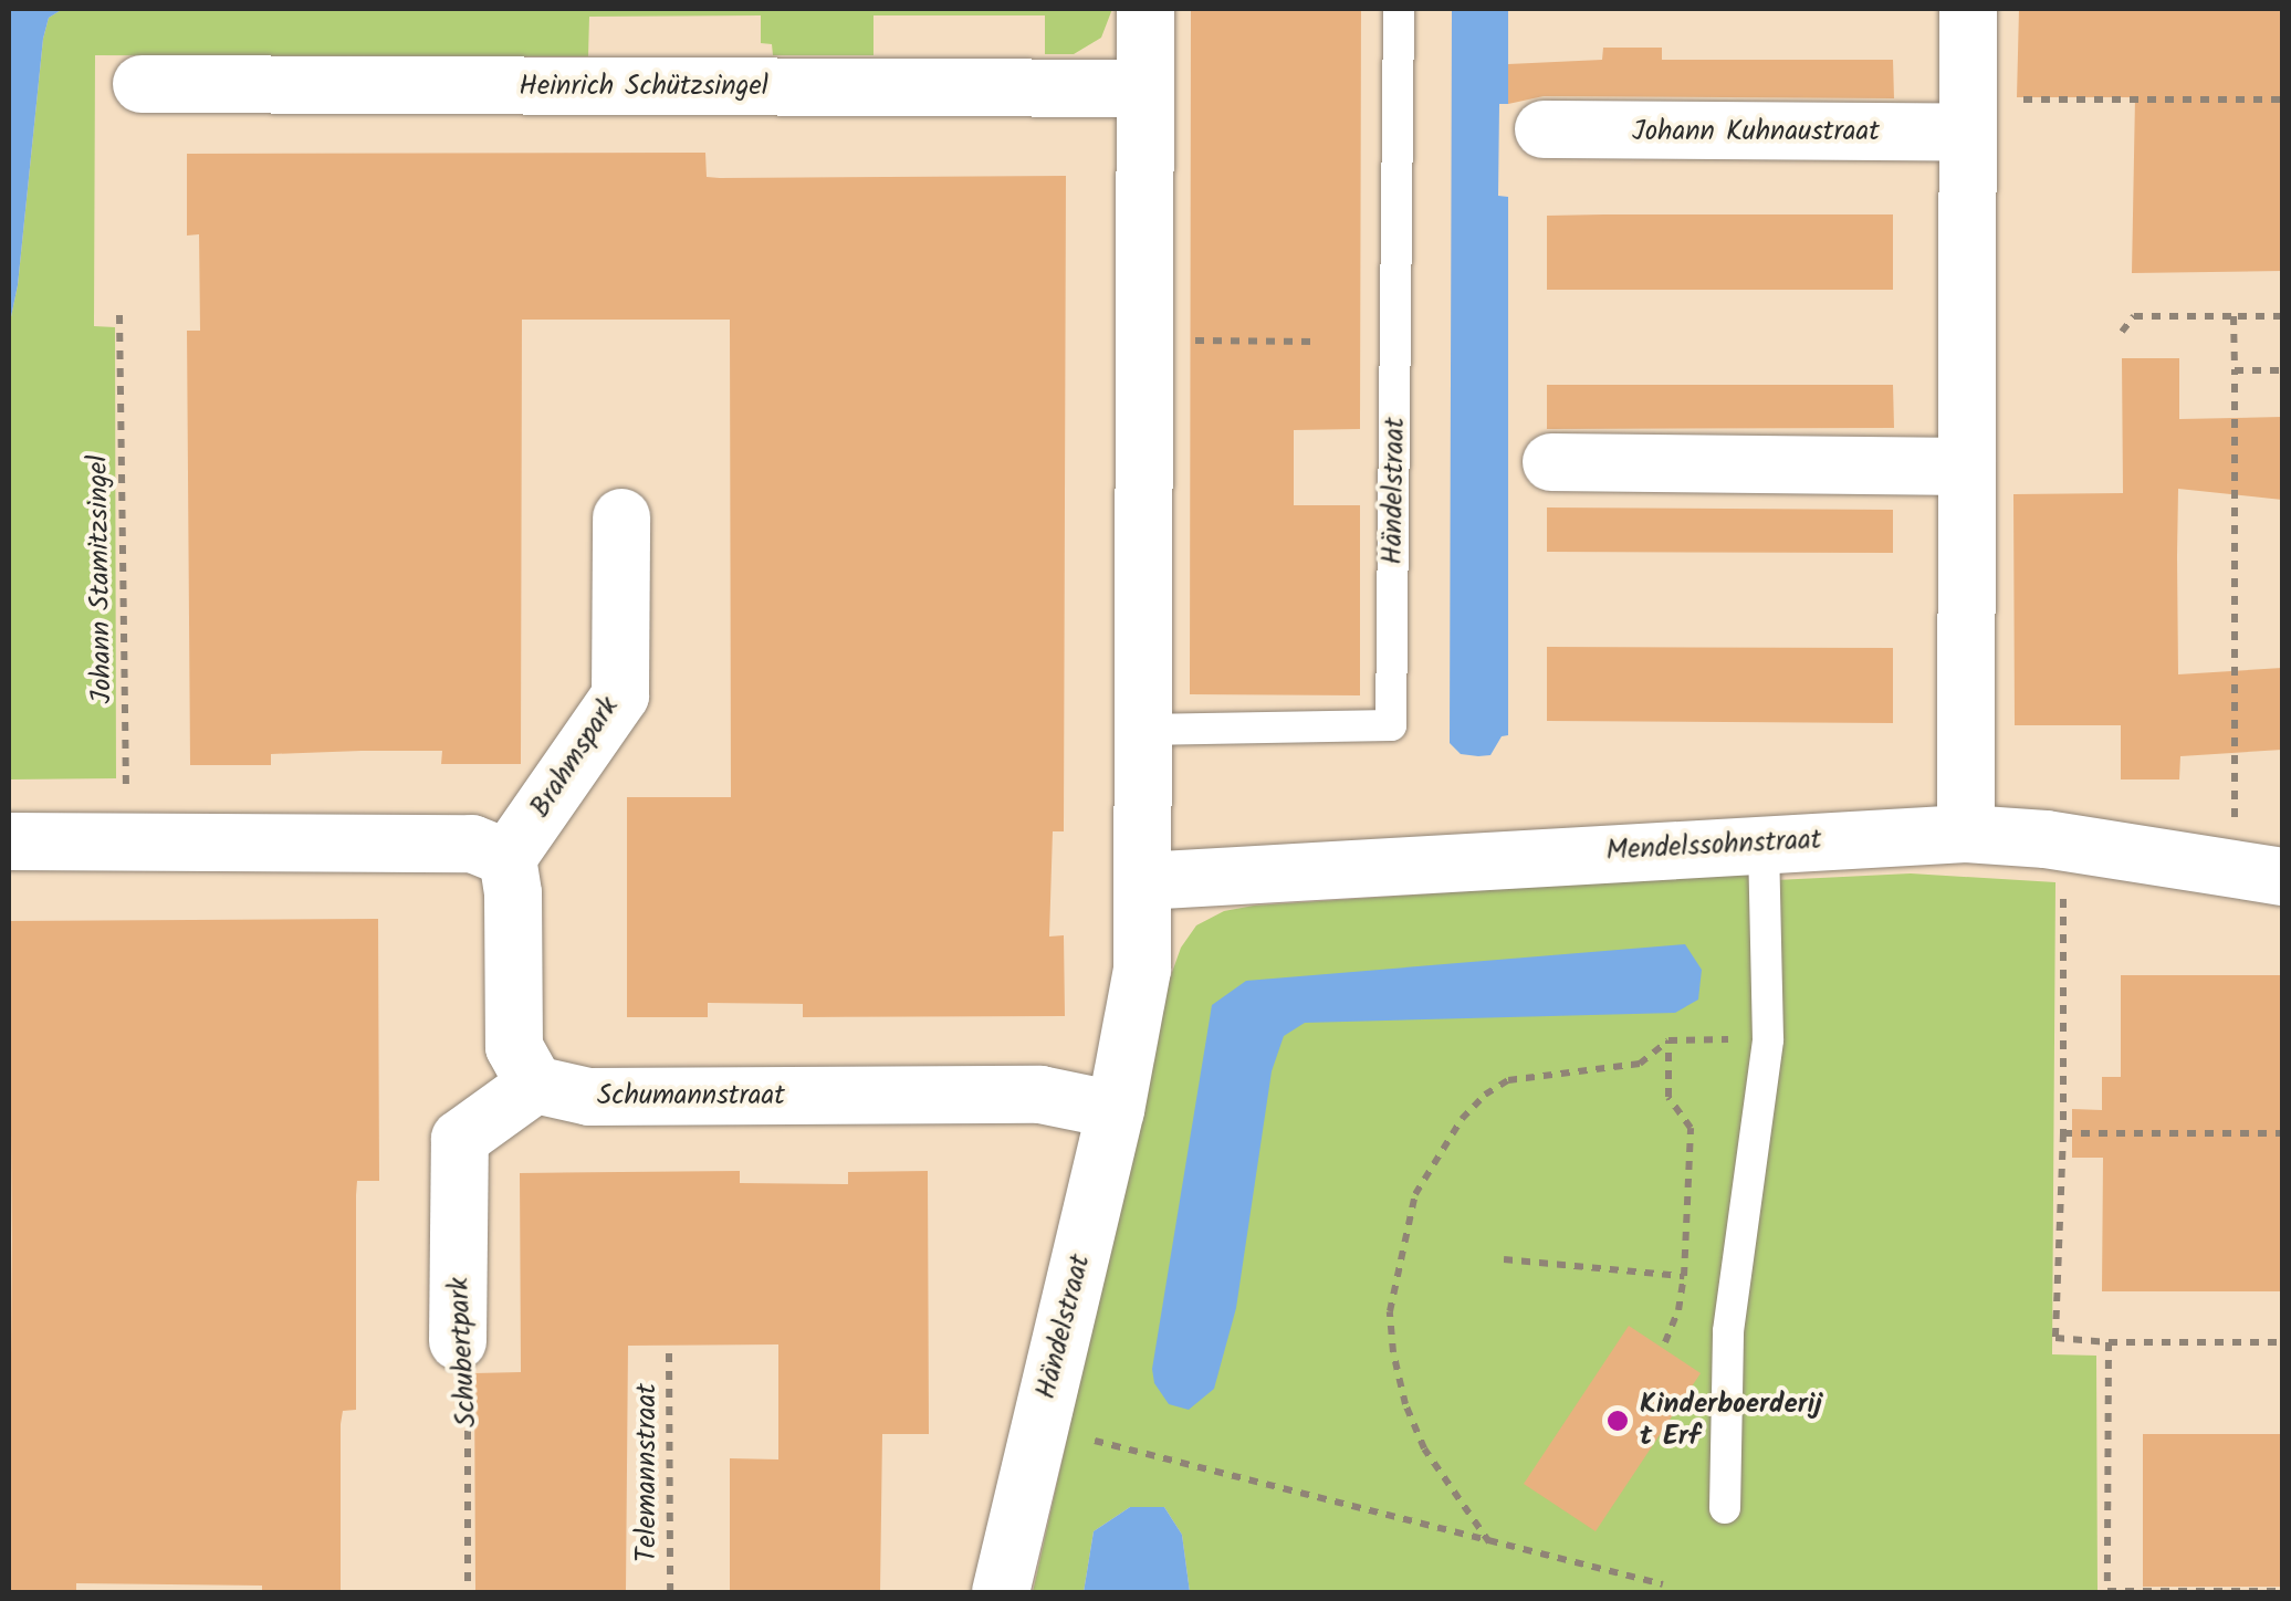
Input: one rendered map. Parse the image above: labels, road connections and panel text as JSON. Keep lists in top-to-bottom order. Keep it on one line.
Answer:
{"streets":{"street":["Heinrich Schützsingel","Johann Kuhnaustraat","Händelstraat","Brahmspark","Mendelssohnstraat","Schumannstraat","Schubertpark"],"path":["Johann Stamitzsingel","Telemannstraat"]},"crossings":[["Heinrich Schützsingel","Händelstraat"],["Händelstraat","Mendelssohnstraat"],["Händelstraat","Schumannstraat"],["Schumannstraat","Schubertpark"]],"places":["Kinderboerderij t Erf"]}
